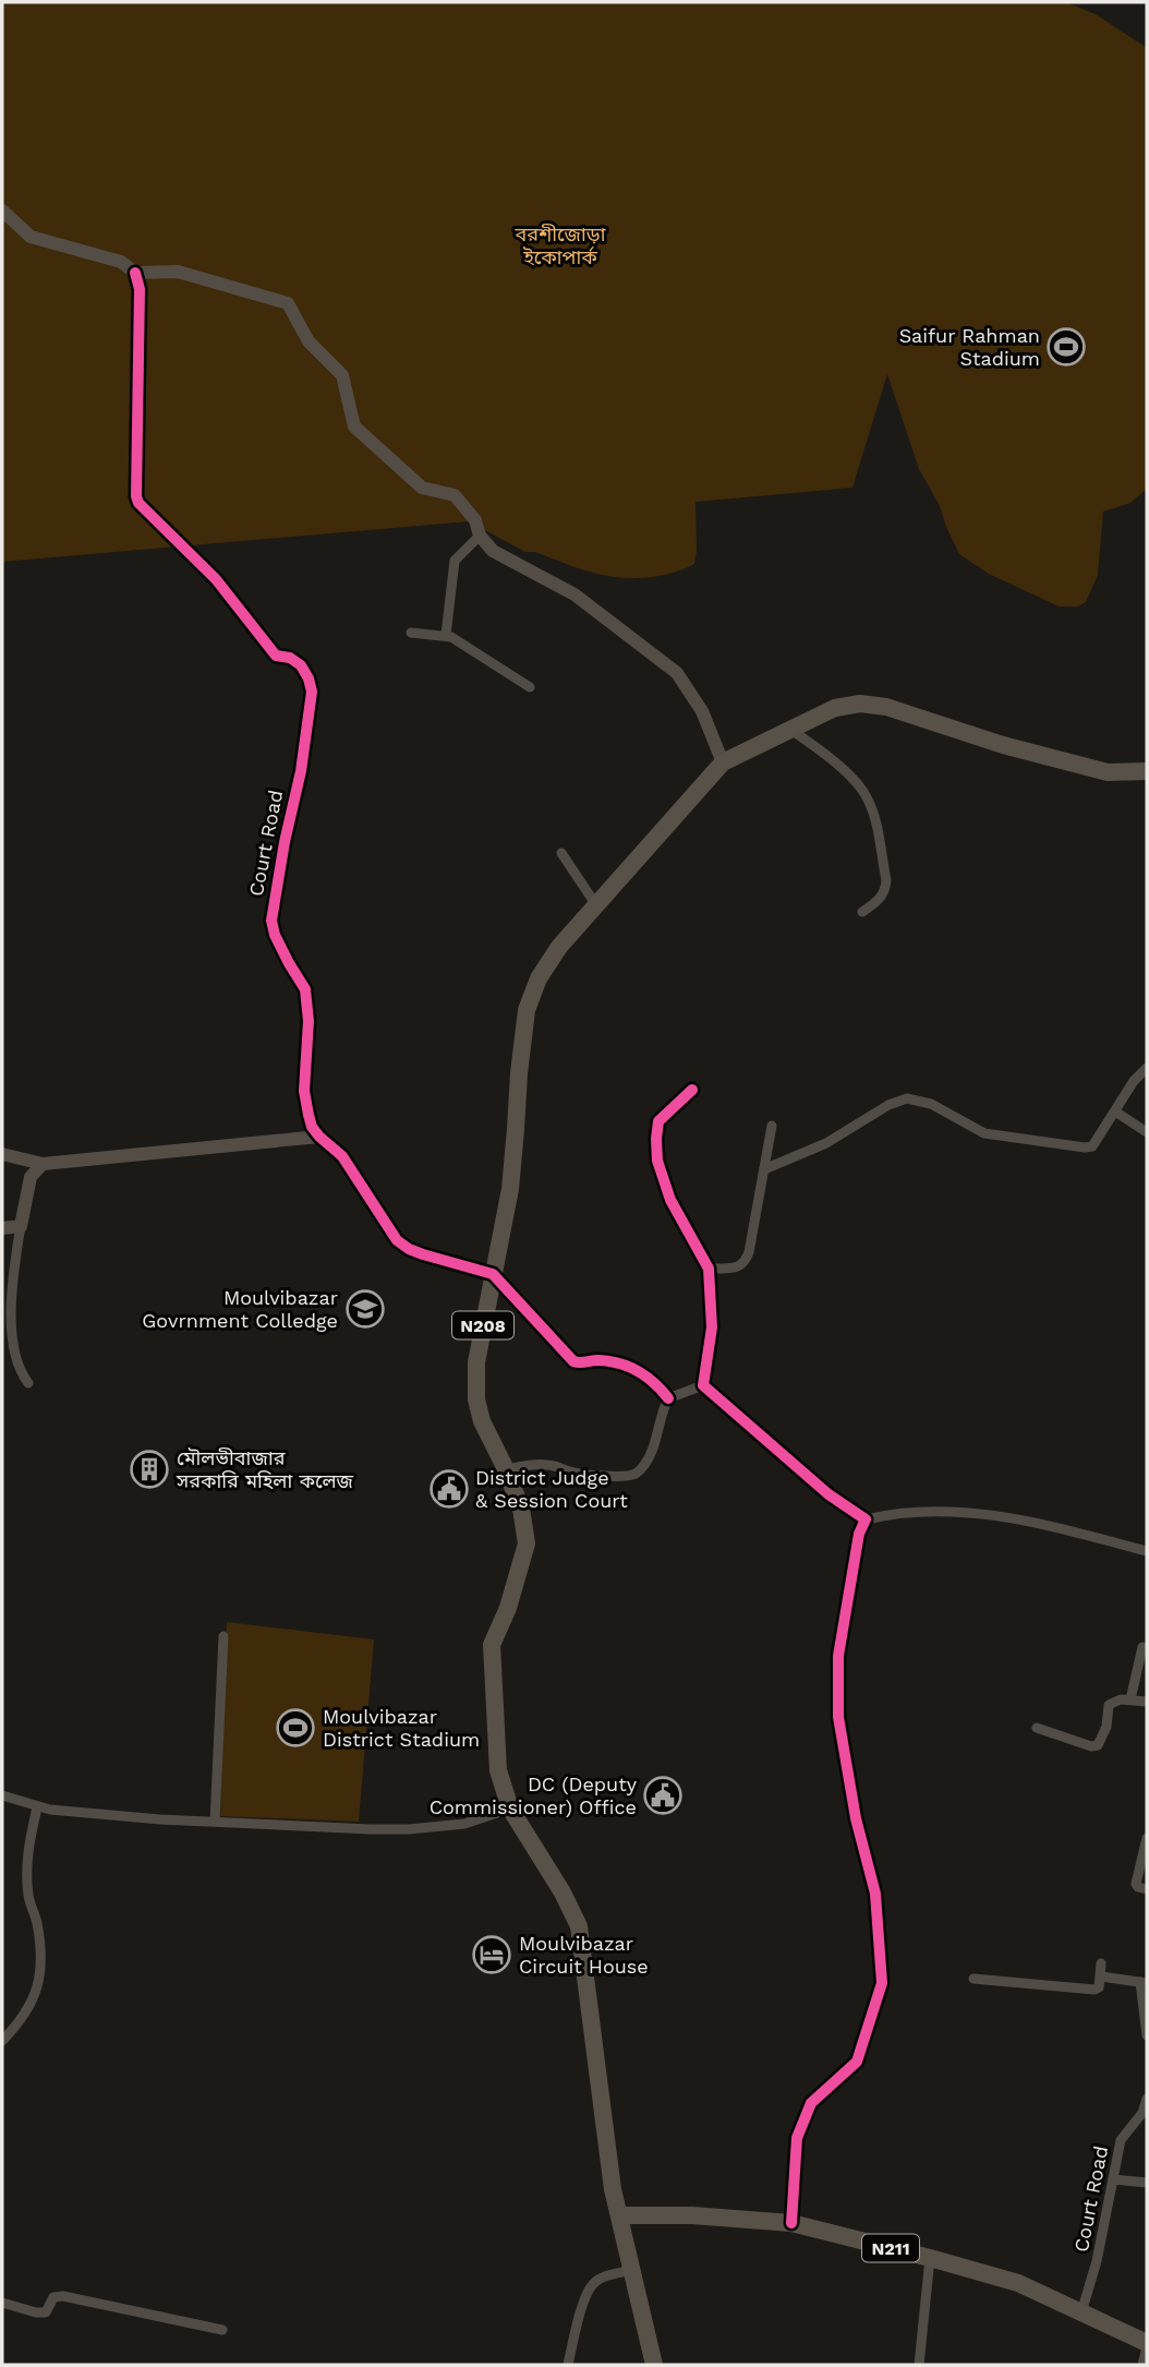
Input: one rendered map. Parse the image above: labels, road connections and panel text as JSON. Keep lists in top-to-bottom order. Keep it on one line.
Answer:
{"streets":{"highway":["N208","N211"],"street":["Court Road"]},"crossings":[["Court Road","N208"],["Court Road","N211"],["N208","N211"]],"parks":["বরশীজোড়া ইকোপার্ক"],"places":{"sports":["Saifur Rahman Stadium","Moulvibazar District Stadium"],"school or university":["Moulvibazar Govrnment Colledge"],"building":["মৌলভীবাজার সরকারি মহিলা কলেজ"],"public building":["District Judge & Session Court","DC (Deputy Commissioner) Office"],"hotel":["Moulvibazar Circuit House"]}}
